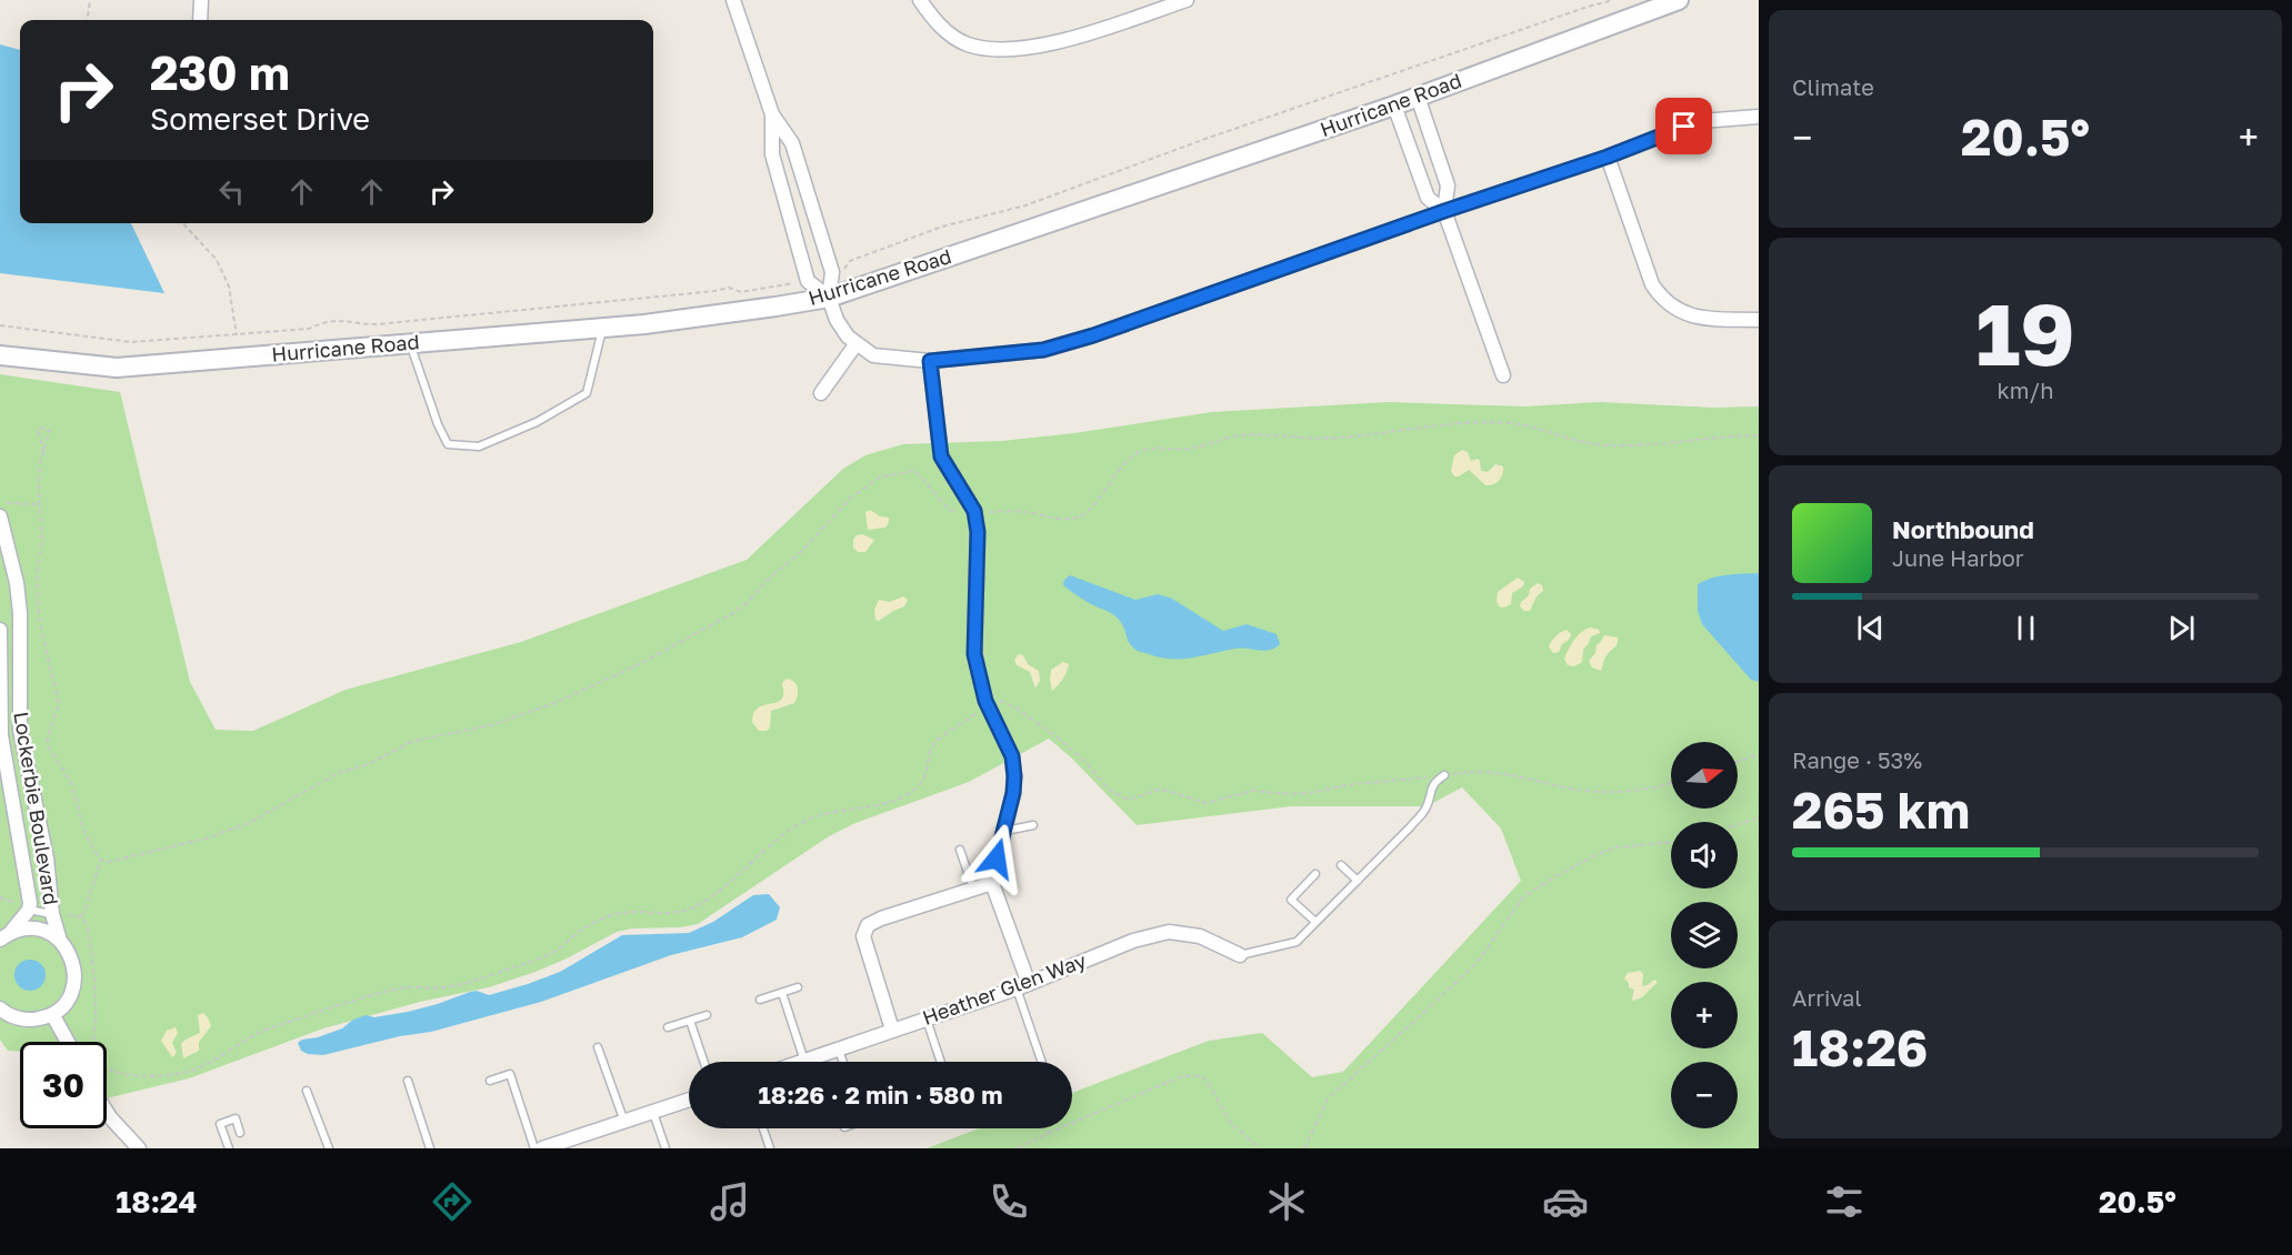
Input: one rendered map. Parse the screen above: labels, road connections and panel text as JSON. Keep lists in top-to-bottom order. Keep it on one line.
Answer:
{"streets":{"street":["Hurricane Road","Lockerbie Boulevard","Heather Glen Way"]},"north":"right","page":{"tile":["Climate",["19","km/h"],["Range · 53%","265 km"],["Arrival","18:26"]],"turn":["230 m","Somerset Drive"],"heat":["−","20.5°","+"],"song":["Northbound","June Harbor"],"map_buttons":["+","−"],"limit":"30","trip":"18:26 · 2 min · 580 m","tabs":["18:24","20.5°"]}}
